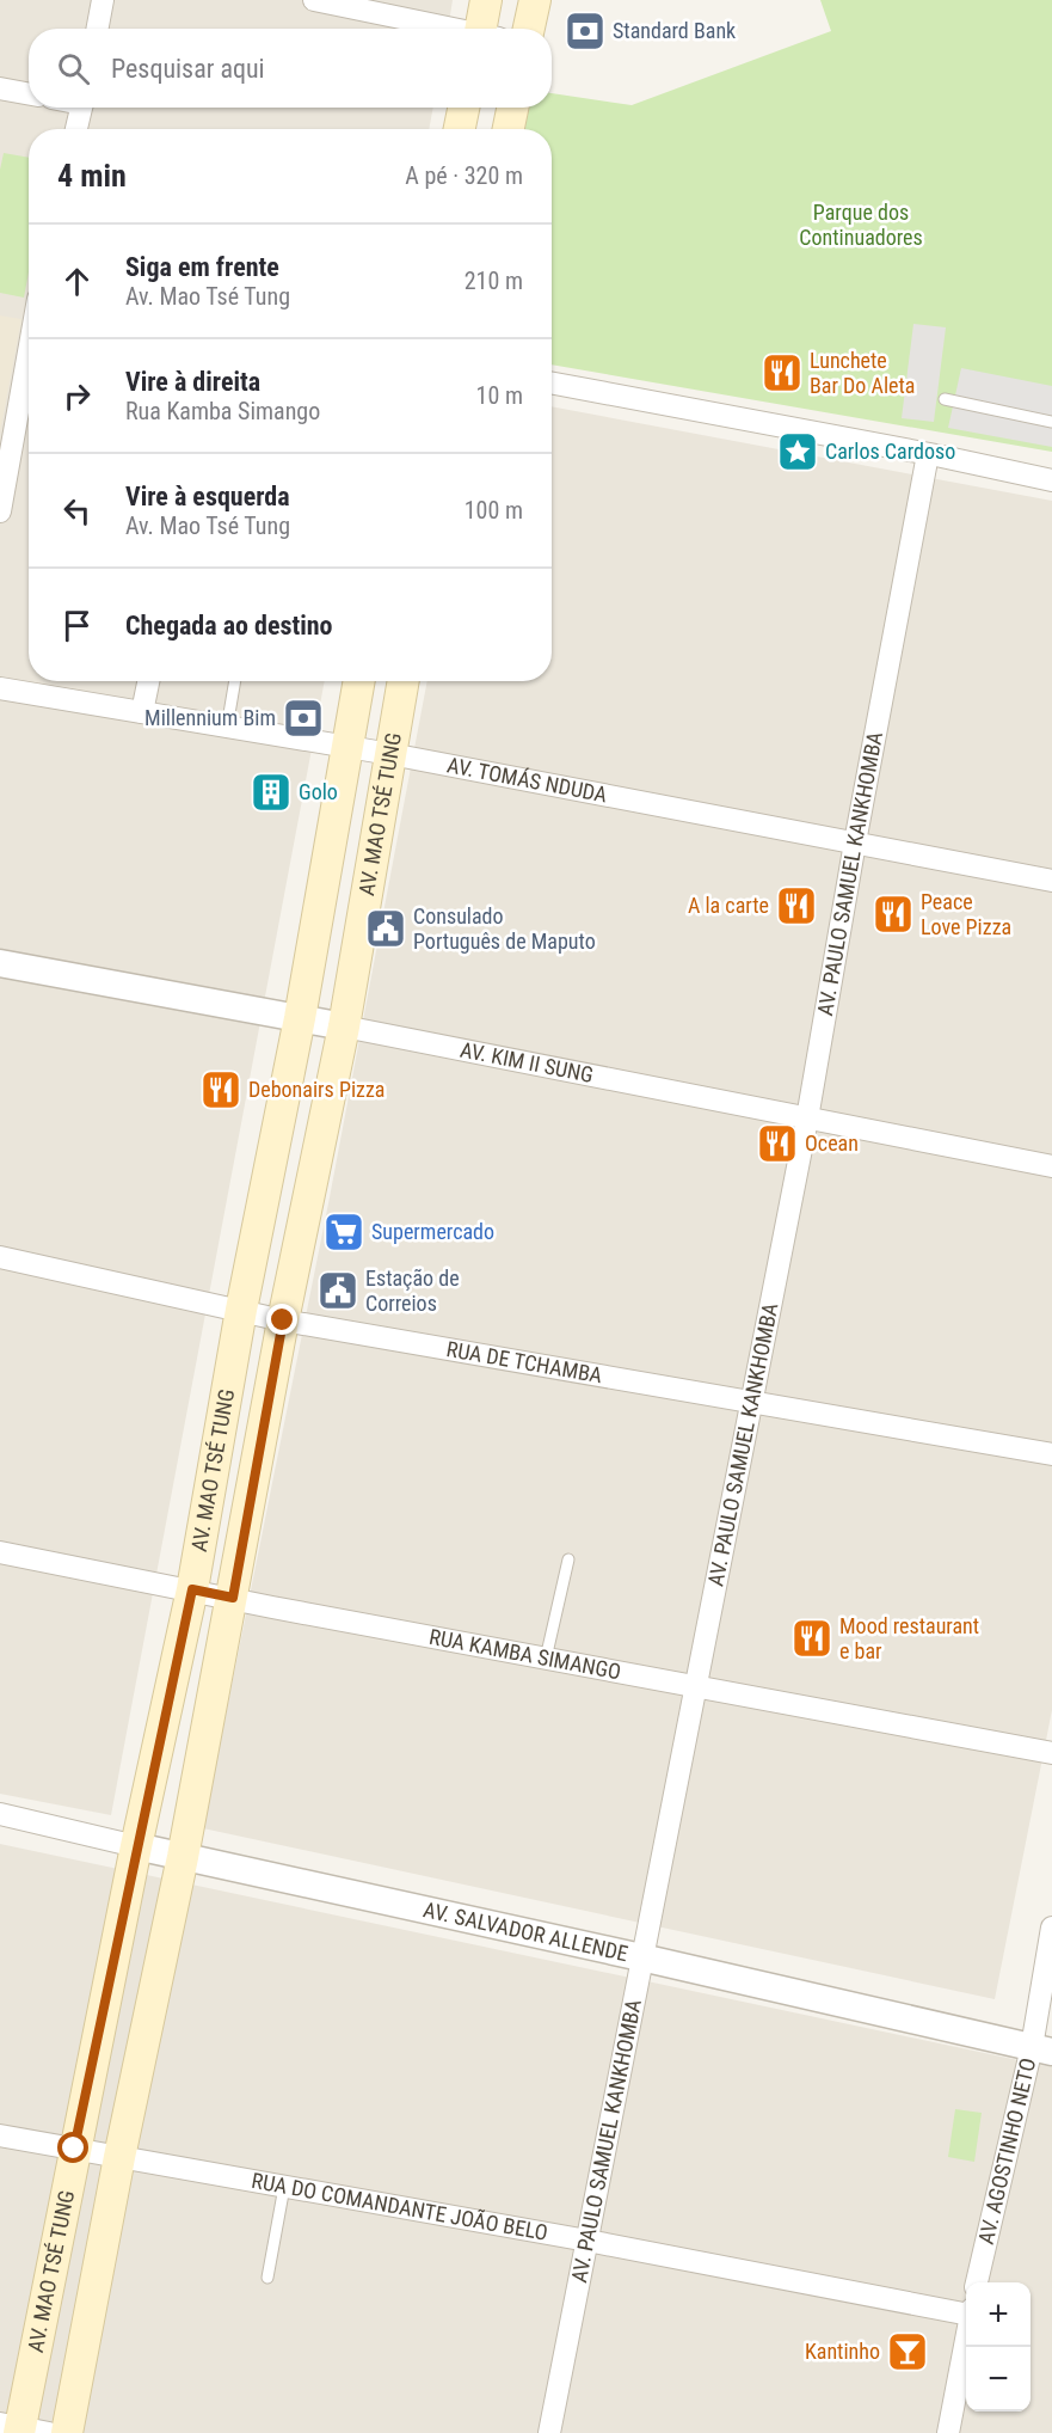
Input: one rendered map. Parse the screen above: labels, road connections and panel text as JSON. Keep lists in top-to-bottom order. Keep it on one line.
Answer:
{"streets":{"main road":["AV. MAO TSÉ TUNG"],"street":["AV. TOMÁS NDUDA","AV. PAULO SAMUEL KANKHOMBA","AV. KIM II SUNG","RUA DE TCHAMBA","RUA KAMBA SIMANGO","AV. SALVADOR ALLENDE","AV. AGOSTINHO NETO","RUA DO COMANDANTE JOÃO BELO"]},"crossings":[["AV. TOMÁS NDUDA","AV. MAO TSÉ TUNG"],["AV. TOMÁS NDUDA","AV. PAULO SAMUEL KANKHOMBA"],["AV. MAO TSÉ TUNG","AV. KIM II SUNG"],["AV. MAO TSÉ TUNG","RUA DE TCHAMBA"],["AV. MAO TSÉ TUNG","RUA KAMBA SIMANGO"],["AV. MAO TSÉ TUNG","AV. SALVADOR ALLENDE"],["AV. MAO TSÉ TUNG","RUA DO COMANDANTE JOÃO BELO"],["AV. PAULO SAMUEL KANKHOMBA","AV. KIM II SUNG"],["AV. PAULO SAMUEL KANKHOMBA","RUA DE TCHAMBA"],["AV. PAULO SAMUEL KANKHOMBA","RUA KAMBA SIMANGO"],["AV. PAULO SAMUEL KANKHOMBA","AV. SALVADOR ALLENDE"],["AV. PAULO SAMUEL KANKHOMBA","RUA DO COMANDANTE JOÃO BELO"],["AV. SALVADOR ALLENDE","AV. AGOSTINHO NETO"]],"parks":["Parque dos Continuadores"],"places":{"bank":["Standard Bank","Millennium Bim"],"restaurant":["Lunchete Bar Do Aleta","A la carte","Peace Love Pizza","Debonairs Pizza","Ocean","Mood restaurant e bar"],"place":["Carlos Cardoso"],"building":["Golo"],"public building":["Consulado Português de Maputo","Estação de Correios"],"supermarket":["Supermercado"],"bar":["Kantinho"]},"page":{"search":"Pesquisar aqui","heading":["4 min","A pé · 320 m"],"list":[["Siga em frente","Av. Mao Tsé Tung","210 m"],["Vire à direita","Rua Kamba Simango","10 m"],["Vire à esquerda","Av. Mao Tsé Tung","100 m"],"Chegada ao destino"],"map_buttons":["+","−"]}}
